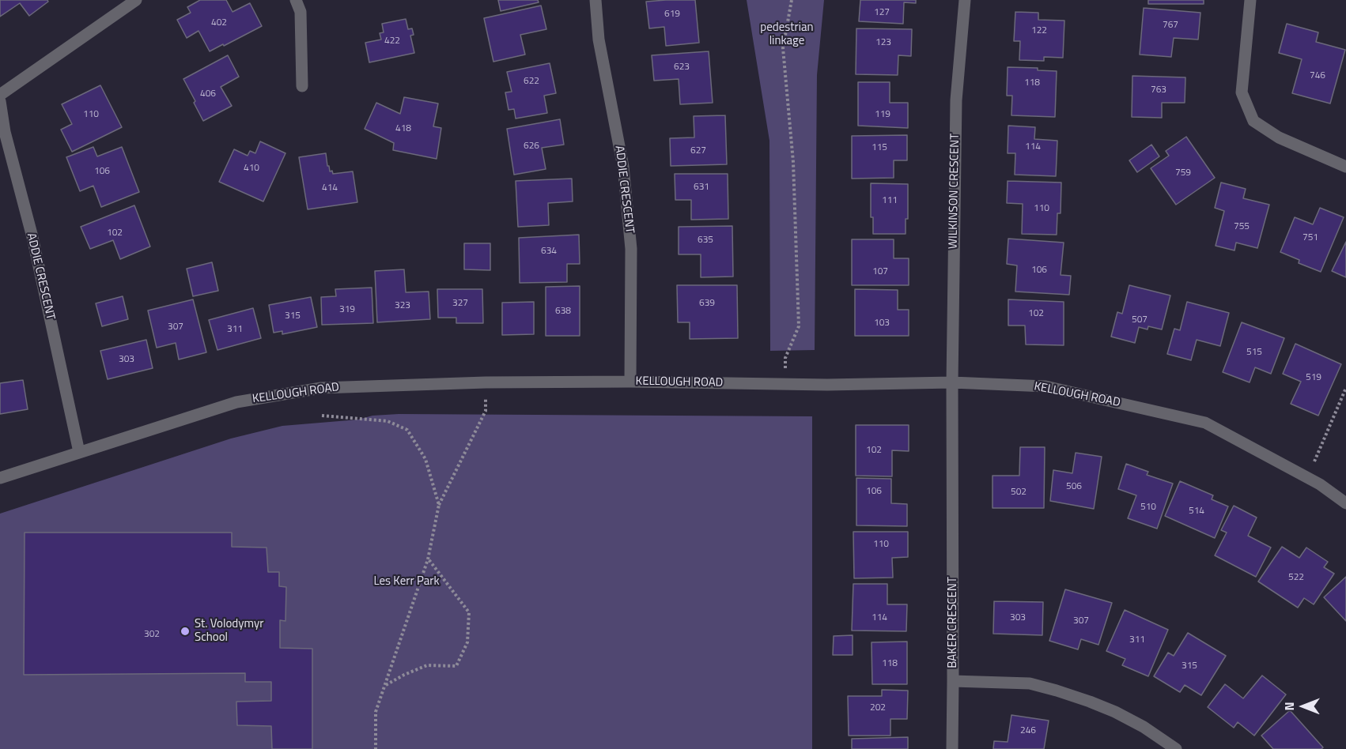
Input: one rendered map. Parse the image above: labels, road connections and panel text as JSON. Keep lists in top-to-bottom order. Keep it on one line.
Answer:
{"streets":{"street":["ADDIE CRESCENT","WILKINSON CRESCENT","KELLOUGH ROAD","BAKER CRESCENT"]},"crossings":[["ADDIE CRESCENT","KELLOUGH ROAD"],["WILKINSON CRESCENT","KELLOUGH ROAD"],["WILKINSON CRESCENT","BAKER CRESCENT"],["KELLOUGH ROAD","BAKER CRESCENT"]],"parks":["pedestrian linkage","Les Kerr Park"],"places":["St. Volodymyr School"],"house_numbers":["127","619","402","767","122","422","123","623","746","622","118","763","406","110","119","418","626","114","115","627","410","106","759","631","414","111","110","755","102","751","635","634","106","107","327","639","323","319","638","102","315","507","103","307","311","515","303","519","102","506","106","502","510","514","110","522","114","303","307","302","311","118","315","202","246"],"north":"left"}
